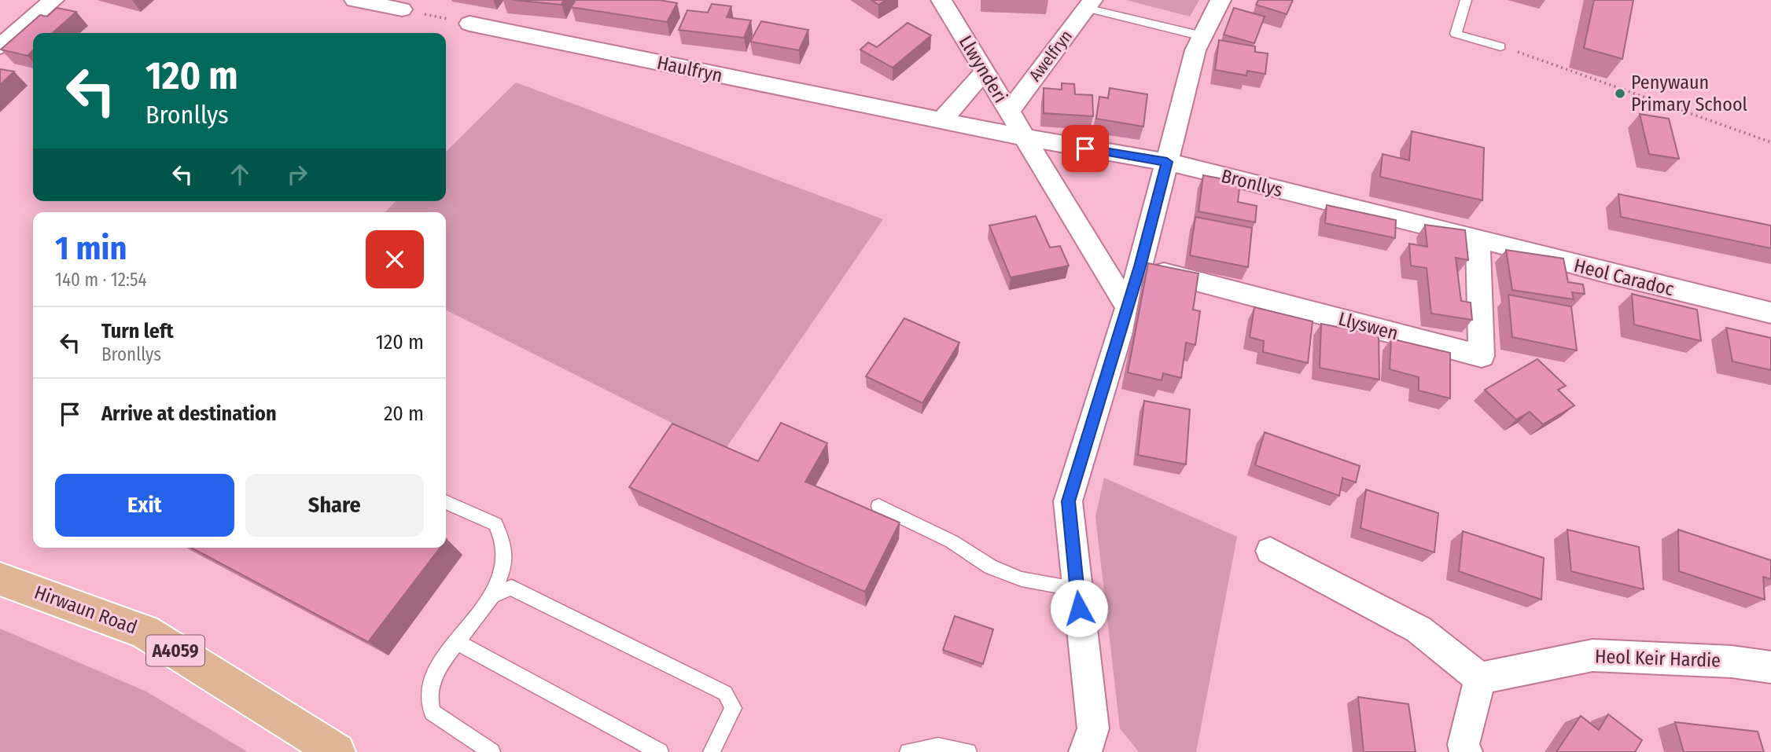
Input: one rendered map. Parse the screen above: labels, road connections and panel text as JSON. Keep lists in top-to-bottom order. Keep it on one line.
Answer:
{"streets":{"main road":["Hirwaun Road","A4059"],"street":["Awelfryn","Haulfryn","Llwynderi","Bronllys","Heol Caradoc","Llyswen","Heol Keir Hardie"]},"crossings":[["Awelfryn","Llwynderi"],["Haulfryn","Llwynderi"],["Haulfryn","Bronllys"],["Llwynderi","Bronllys"],["Bronllys","Heol Caradoc"],["Bronllys","Llyswen"],["Heol Caradoc","Llyswen"]],"places":["Penywaun Primary School"],"page":{"turn":["120 m","Bronllys"],"heading":["1 min","140 m · 12:54"],"list":[{"name":"Turn left","note":"Bronllys","value":"120 m"},{"name":"Arrive at destination","value":"20 m"}],"buttons":["Exit","Share"]}}
